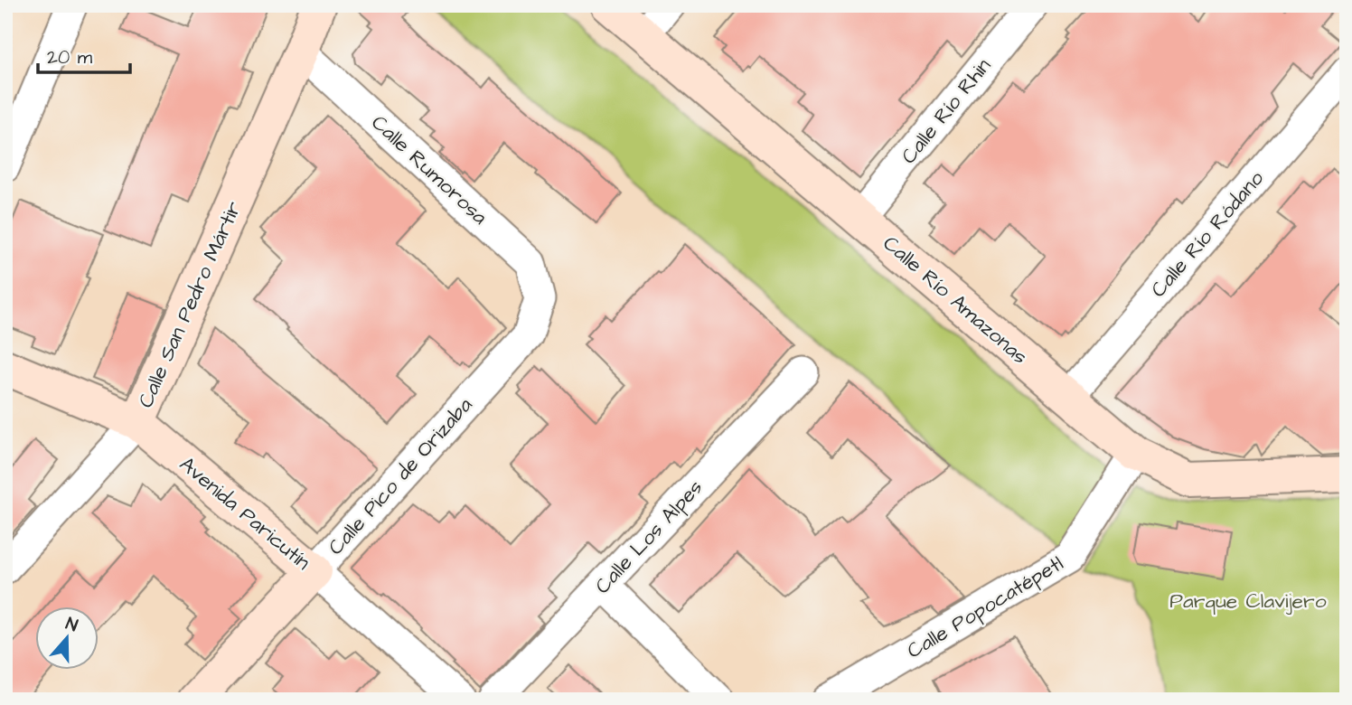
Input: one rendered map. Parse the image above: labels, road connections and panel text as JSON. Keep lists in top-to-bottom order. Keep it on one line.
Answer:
{"streets":{"street":["Calle Río Rhin","Calle Rumorosa","Calle Río Ródano","Calle Río Amazonas","Calle San Pedro Mártir","Calle Pico de Orizaba","Avenida Paricutín","Calle Los Alpes","Calle Popocatépetl"]},"crossings":[["Calle Río Rhin","Calle Río Amazonas"],["Calle Rumorosa","Calle San Pedro Mártir"],["Calle Rumorosa","Calle Pico de Orizaba"],["Calle Río Ródano","Calle Río Amazonas"],["Calle Río Amazonas","Calle Popocatépetl"],["Calle San Pedro Mártir","Avenida Paricutín"],["Calle Pico de Orizaba","Avenida Paricutín"]],"parks":["Parque Clavijero"],"scale_bar":"20 m","north":"top"}
